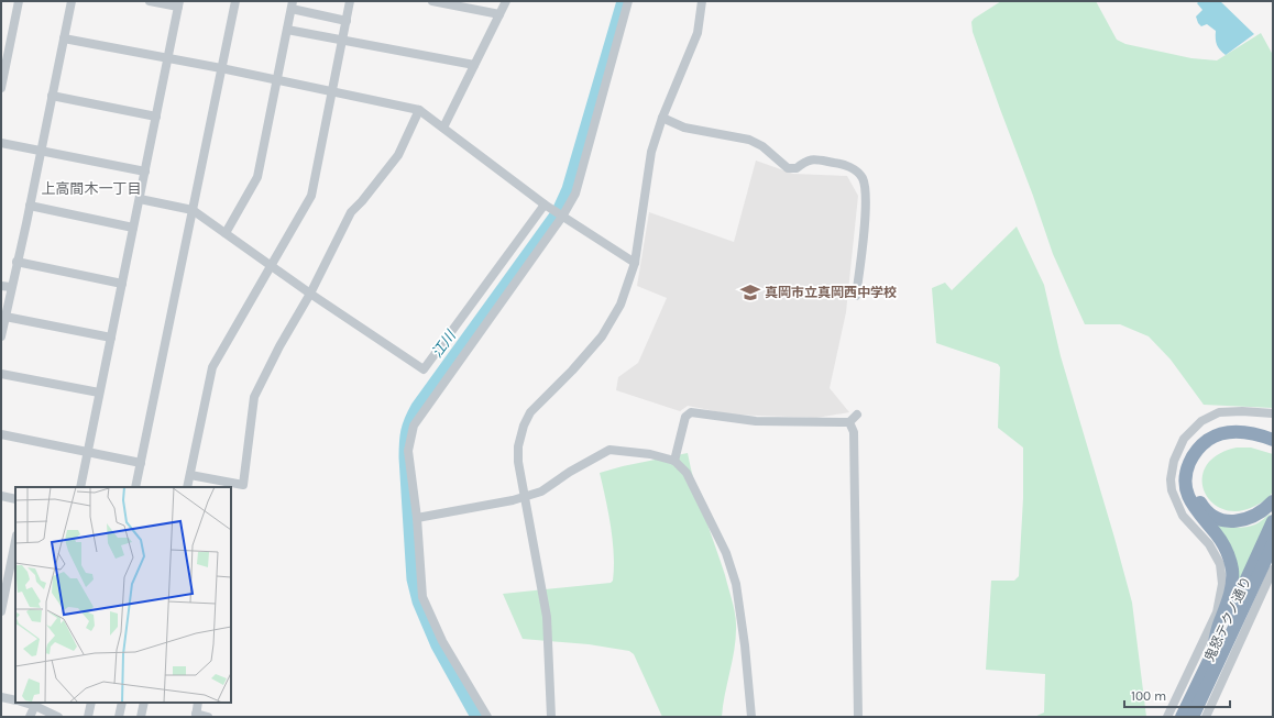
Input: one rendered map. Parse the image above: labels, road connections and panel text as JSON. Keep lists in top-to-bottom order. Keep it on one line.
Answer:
{"streets":{"highway":["鬼怒テクノ通り"]},"districts":["上高間木一丁目"],"water":["江川"],"places":{"school or university":["真岡市立真岡西中学校"]},"scale_bar":"100 m"}
